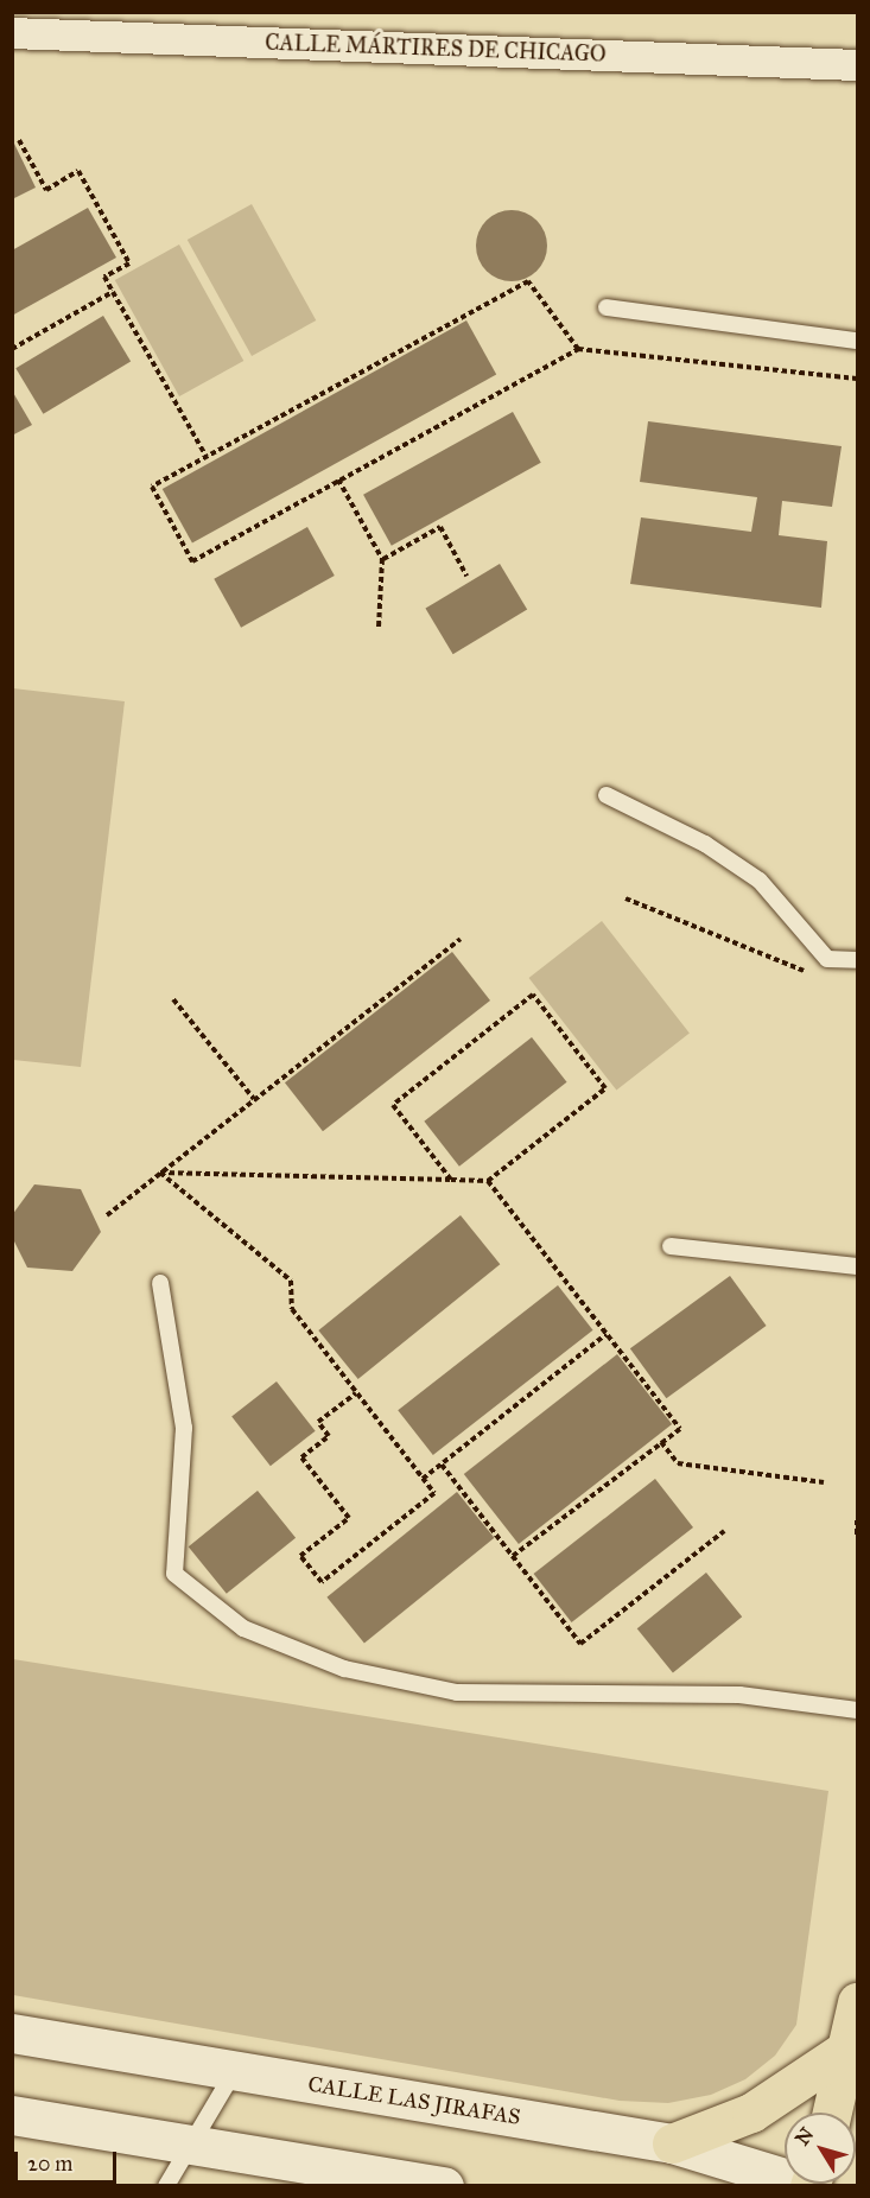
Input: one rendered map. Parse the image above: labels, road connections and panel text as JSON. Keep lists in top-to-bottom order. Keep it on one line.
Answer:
{"streets":{"main road":["CALLE LAS JIRAFAS"],"street":["CALLE MÁRTIRES DE CHICAGO"]},"scale_bar":"20 m","north":"top left"}
